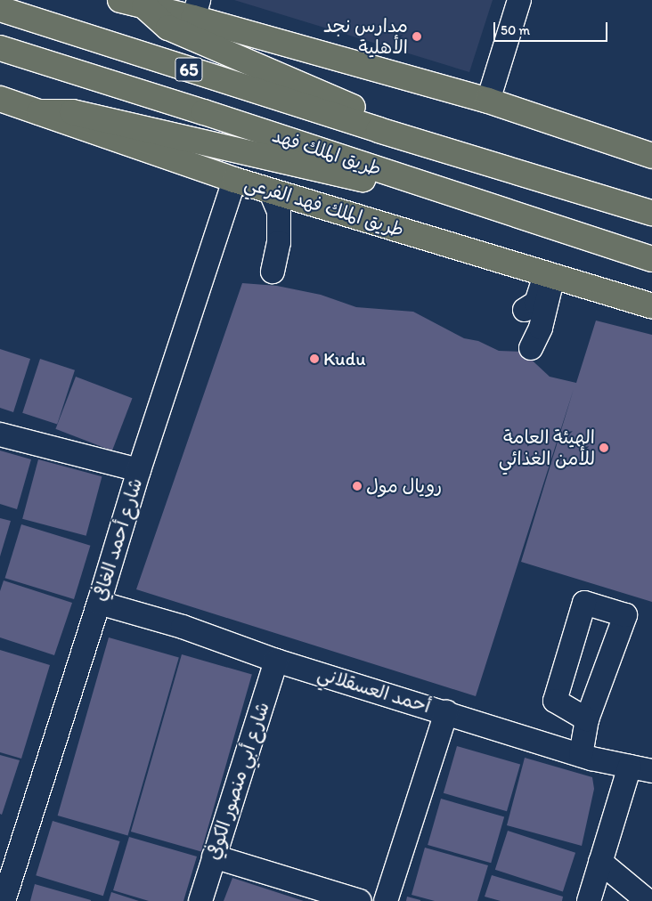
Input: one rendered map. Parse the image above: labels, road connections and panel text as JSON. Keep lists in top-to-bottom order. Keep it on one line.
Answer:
{"streets":{"main road":["65","طريق الملك فهد","طريق الملك فهد الفرعي"],"street":["شارع أحمد الغافي","أحمد العسقلاني","شارع أبي منصور الكوفي"]},"crossings":[["طريق الملك فهد الفرعي","شارع أحمد الغافي"],["شارع أحمد الغافي","أحمد العسقلاني"],["أحمد العسقلاني","شارع أبي منصور الكوفي"]],"places":["مدارس نجد الأهلية","Kudu","الهيئة العامة للأمن الغذائي","رويال مول"],"scale_bar":"50 m"}
